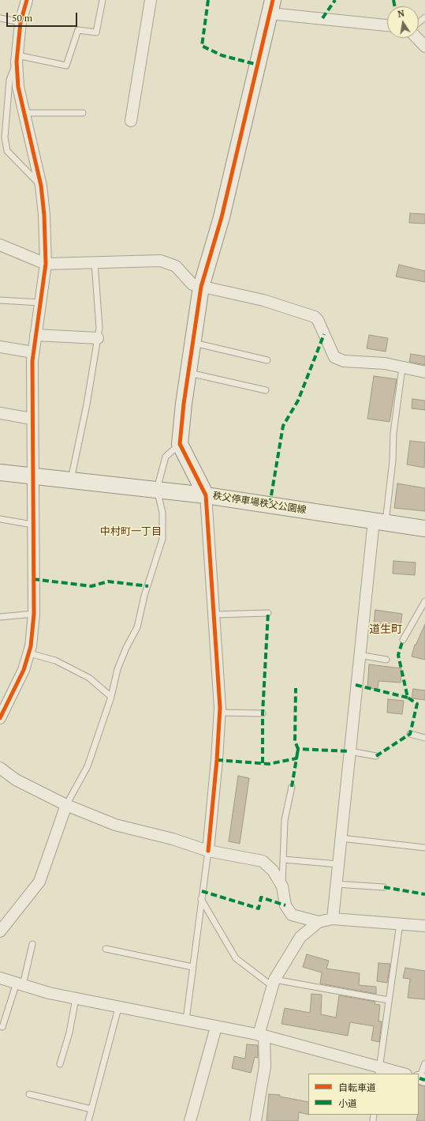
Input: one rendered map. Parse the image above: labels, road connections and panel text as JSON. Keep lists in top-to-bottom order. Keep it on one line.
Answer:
{"streets":{"street":["秩父停車場秩父公園線"]},"districts":["中村町一丁目","道生町"],"legend":["自転車道","小道"],"scale_bar":"50 m","north":"top"}
